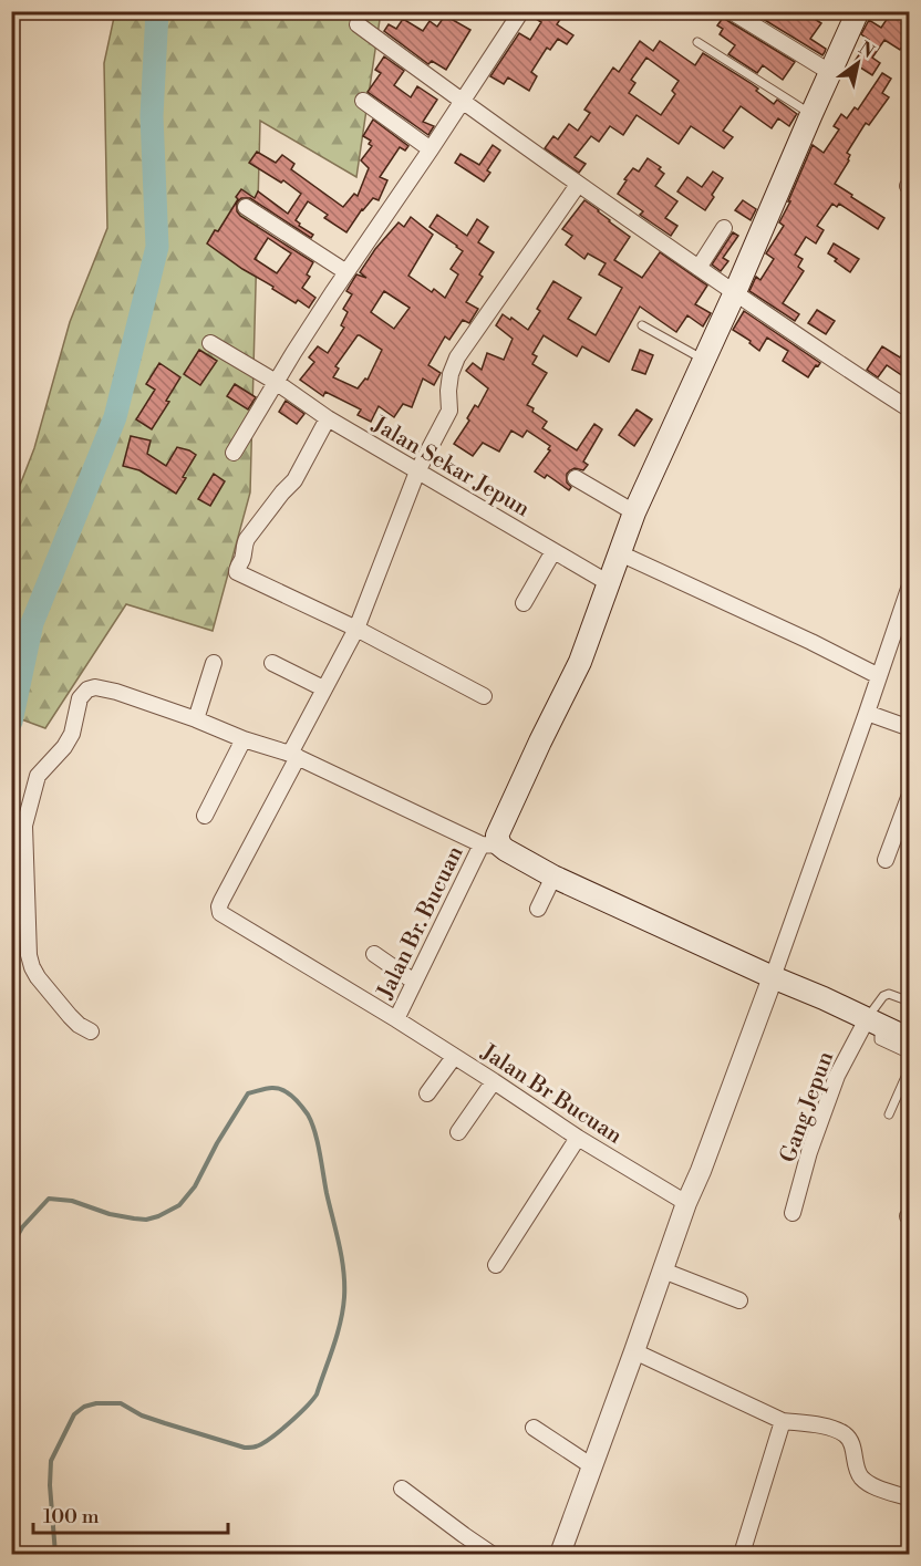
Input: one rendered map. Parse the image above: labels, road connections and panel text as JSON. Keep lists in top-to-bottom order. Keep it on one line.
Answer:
{"streets":{"street":["Jalan Sekar Jepun","Jalan Br. Bucuan","Jalan Br Bucuan","Gang Jepun"]},"crossings":[["Jalan Br. Bucuan","Jalan Br Bucuan"]],"scale_bar":"100 m","north":"top right"}
